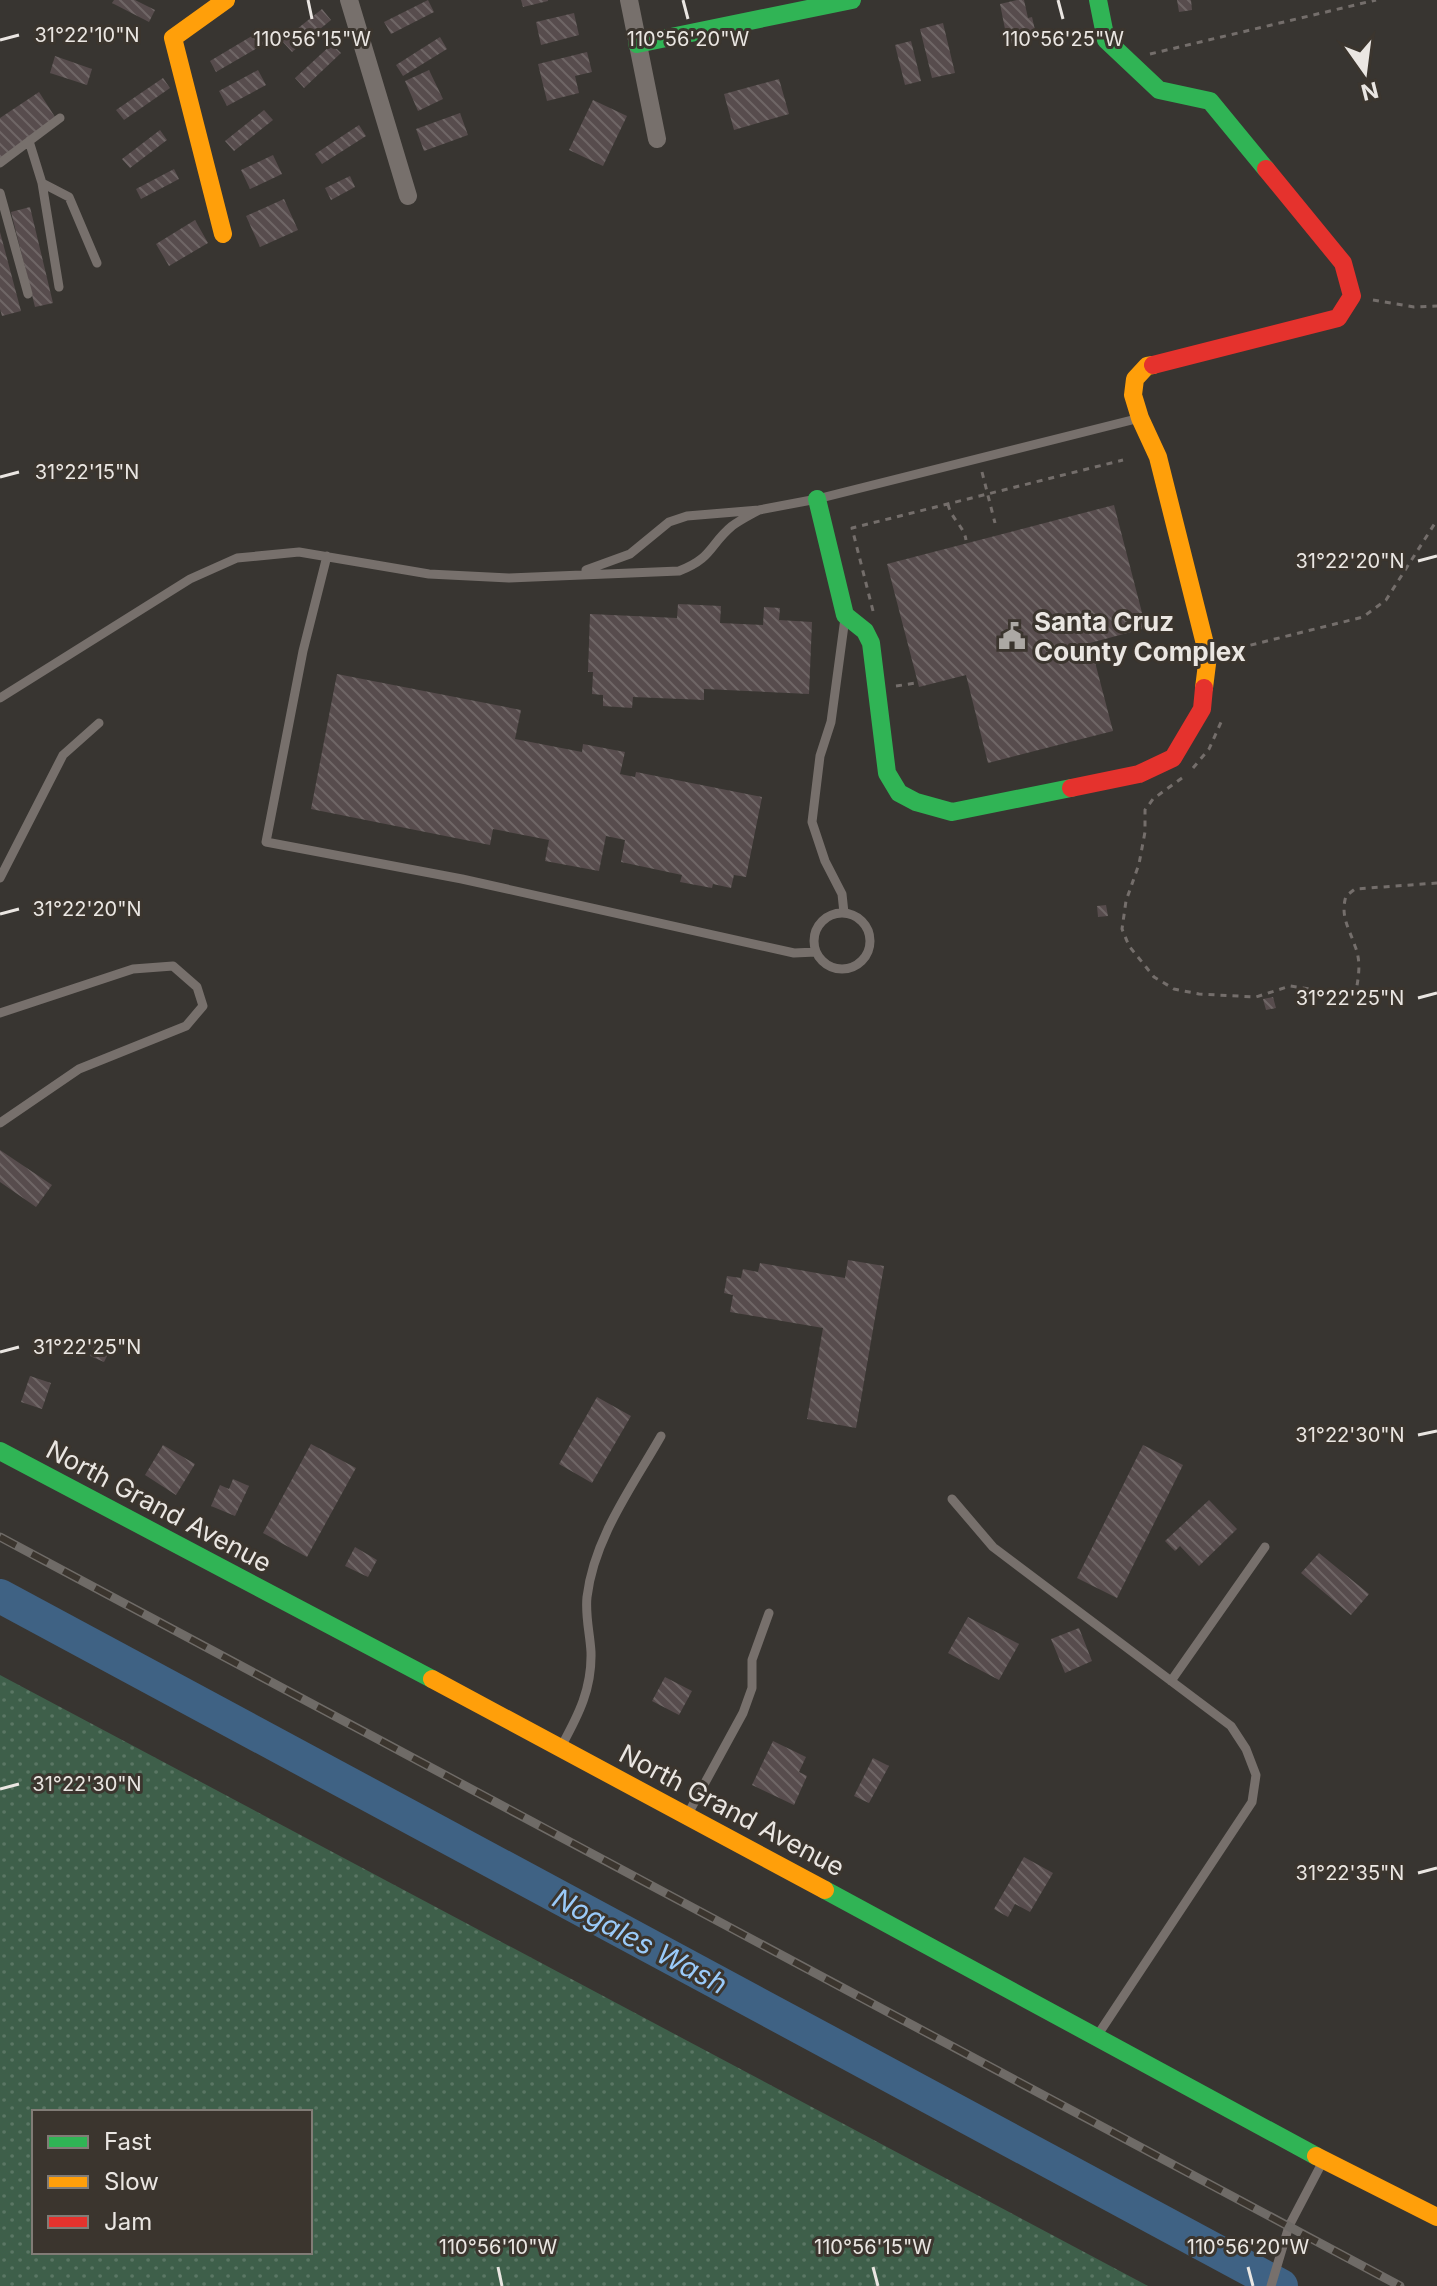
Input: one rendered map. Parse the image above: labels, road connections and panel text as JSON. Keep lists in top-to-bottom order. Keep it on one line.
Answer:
{"streets":{"street":["North Grand Avenue"]},"water":["Nogales Wash"],"places":{"public building":["Santa Cruz County Complex"]},"legend":["Fast","Slow","Jam"],"north":"bottom","coordinates":["31°22'10\"N","110°56'25\"W","110°56'15\"W","110°56'20\"W","31°22'15\"N","31°22'20\"N","31°22'25\"N","31°22'30\"N","31°22'35\"N","110°56'10\"W"]}
